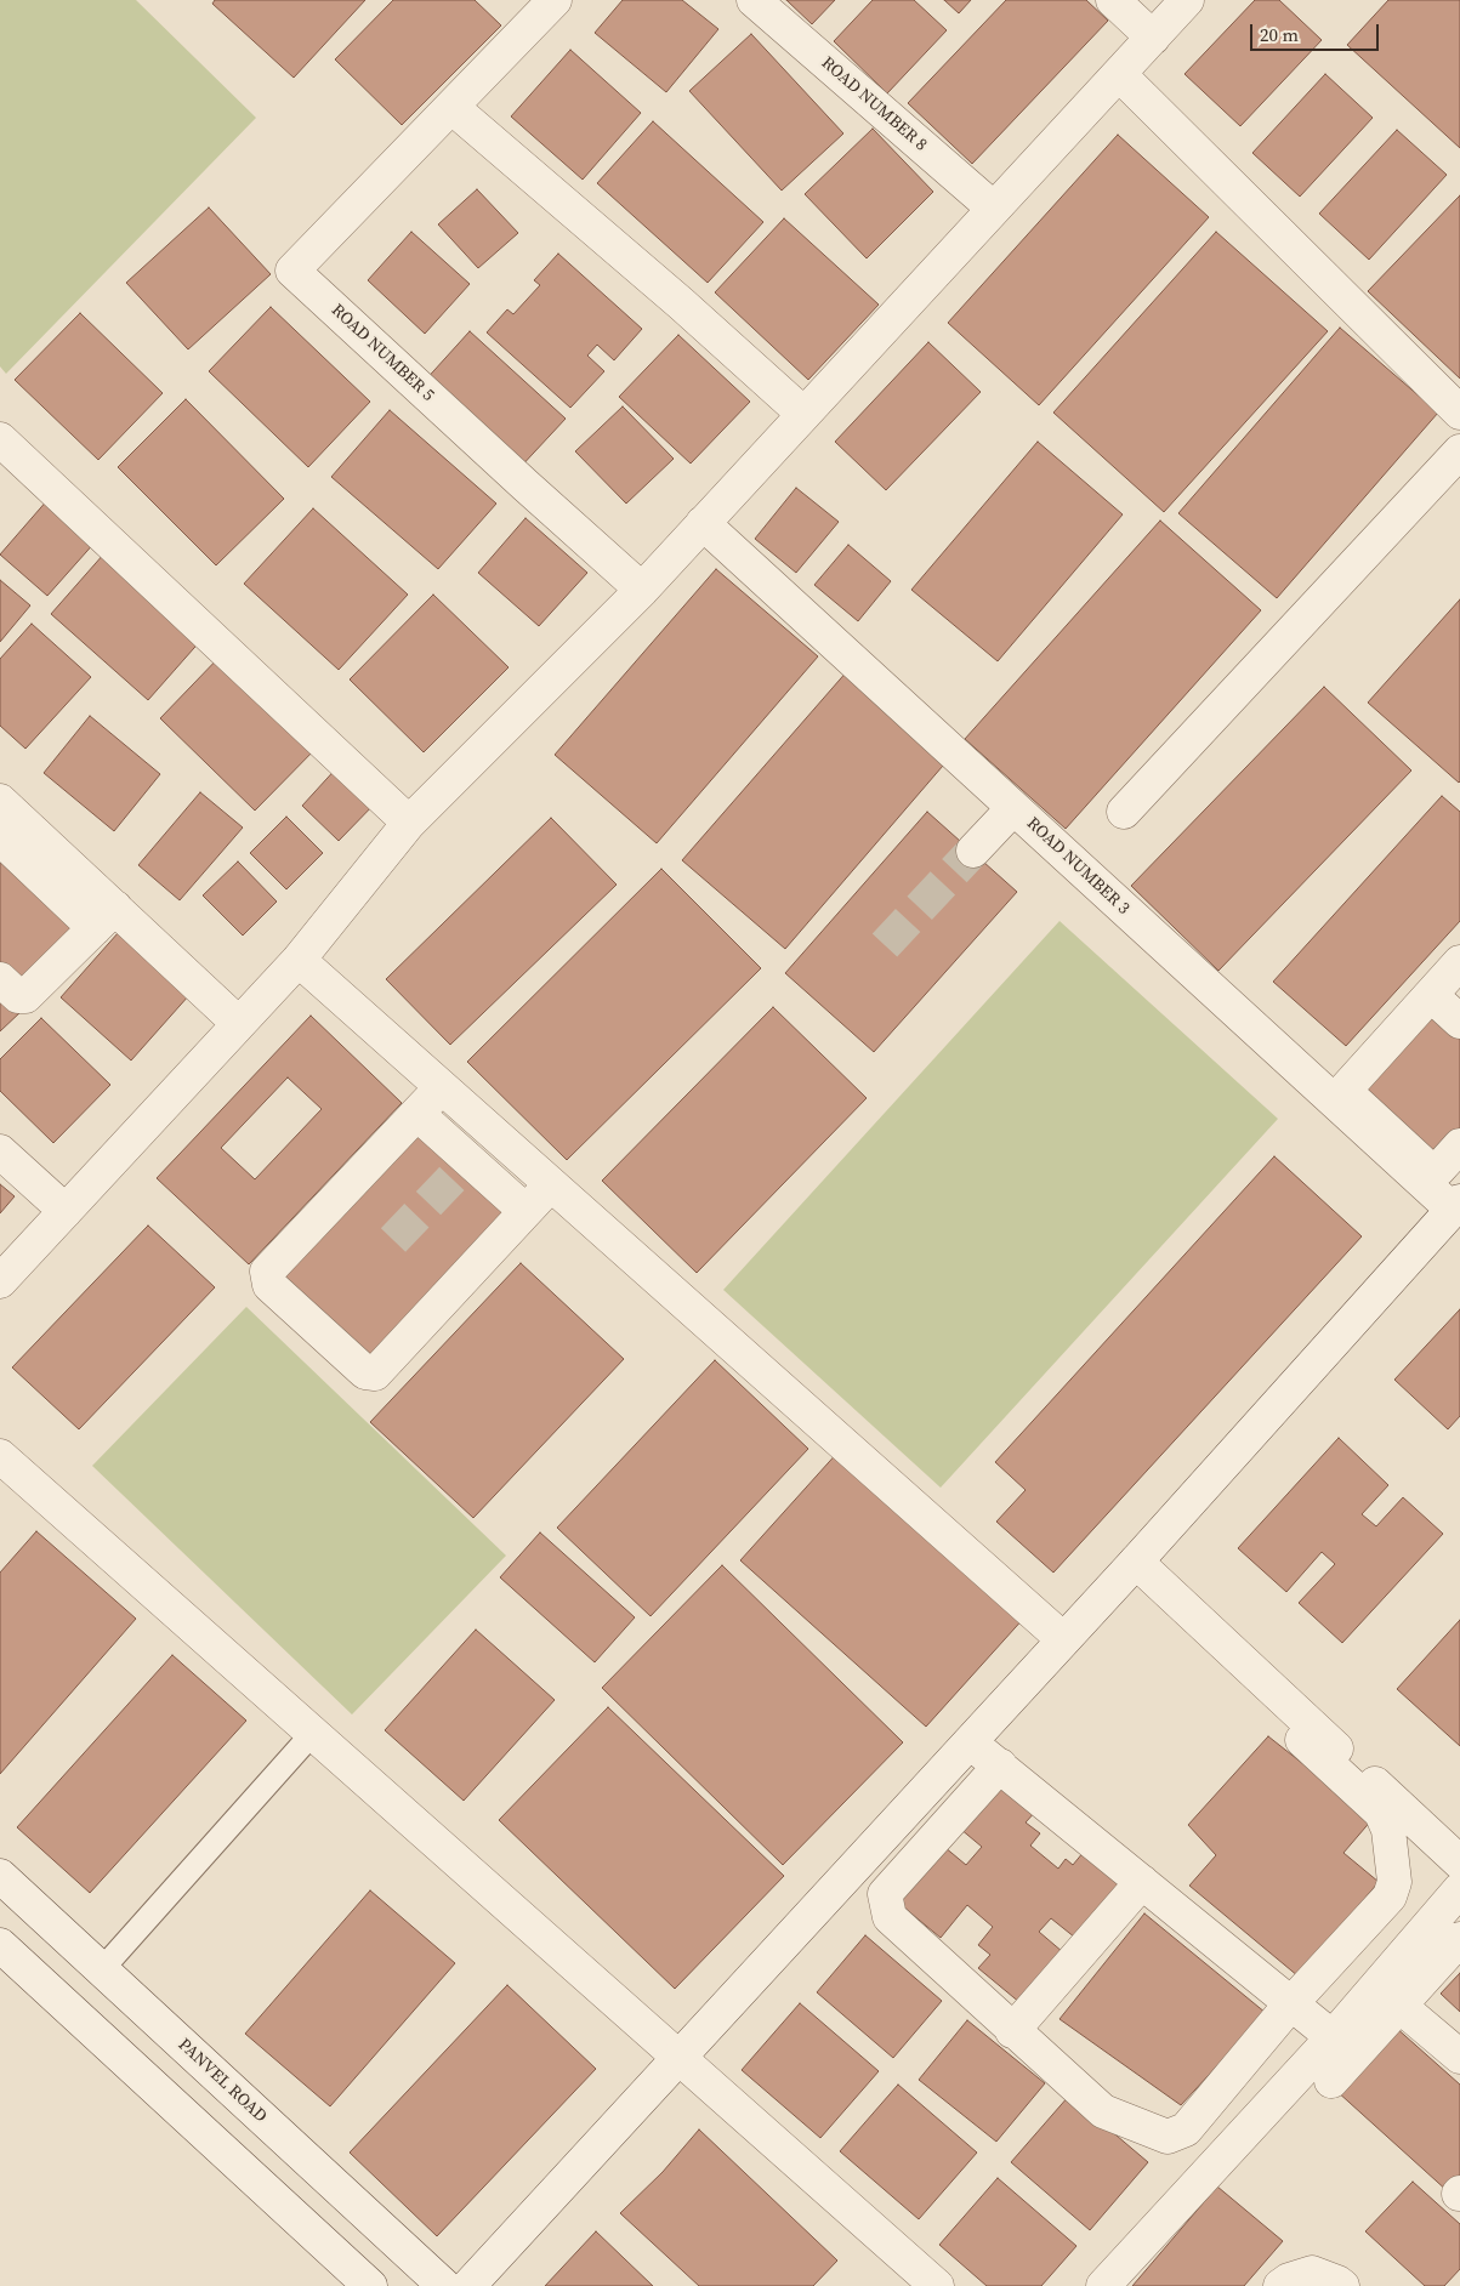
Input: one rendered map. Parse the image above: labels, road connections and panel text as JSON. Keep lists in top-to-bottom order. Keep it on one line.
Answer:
{"streets":{"street":["ROAD NUMBER 8","ROAD NUMBER 5","ROAD NUMBER 3","PANVEL ROAD"]},"scale_bar":"20 m"}
